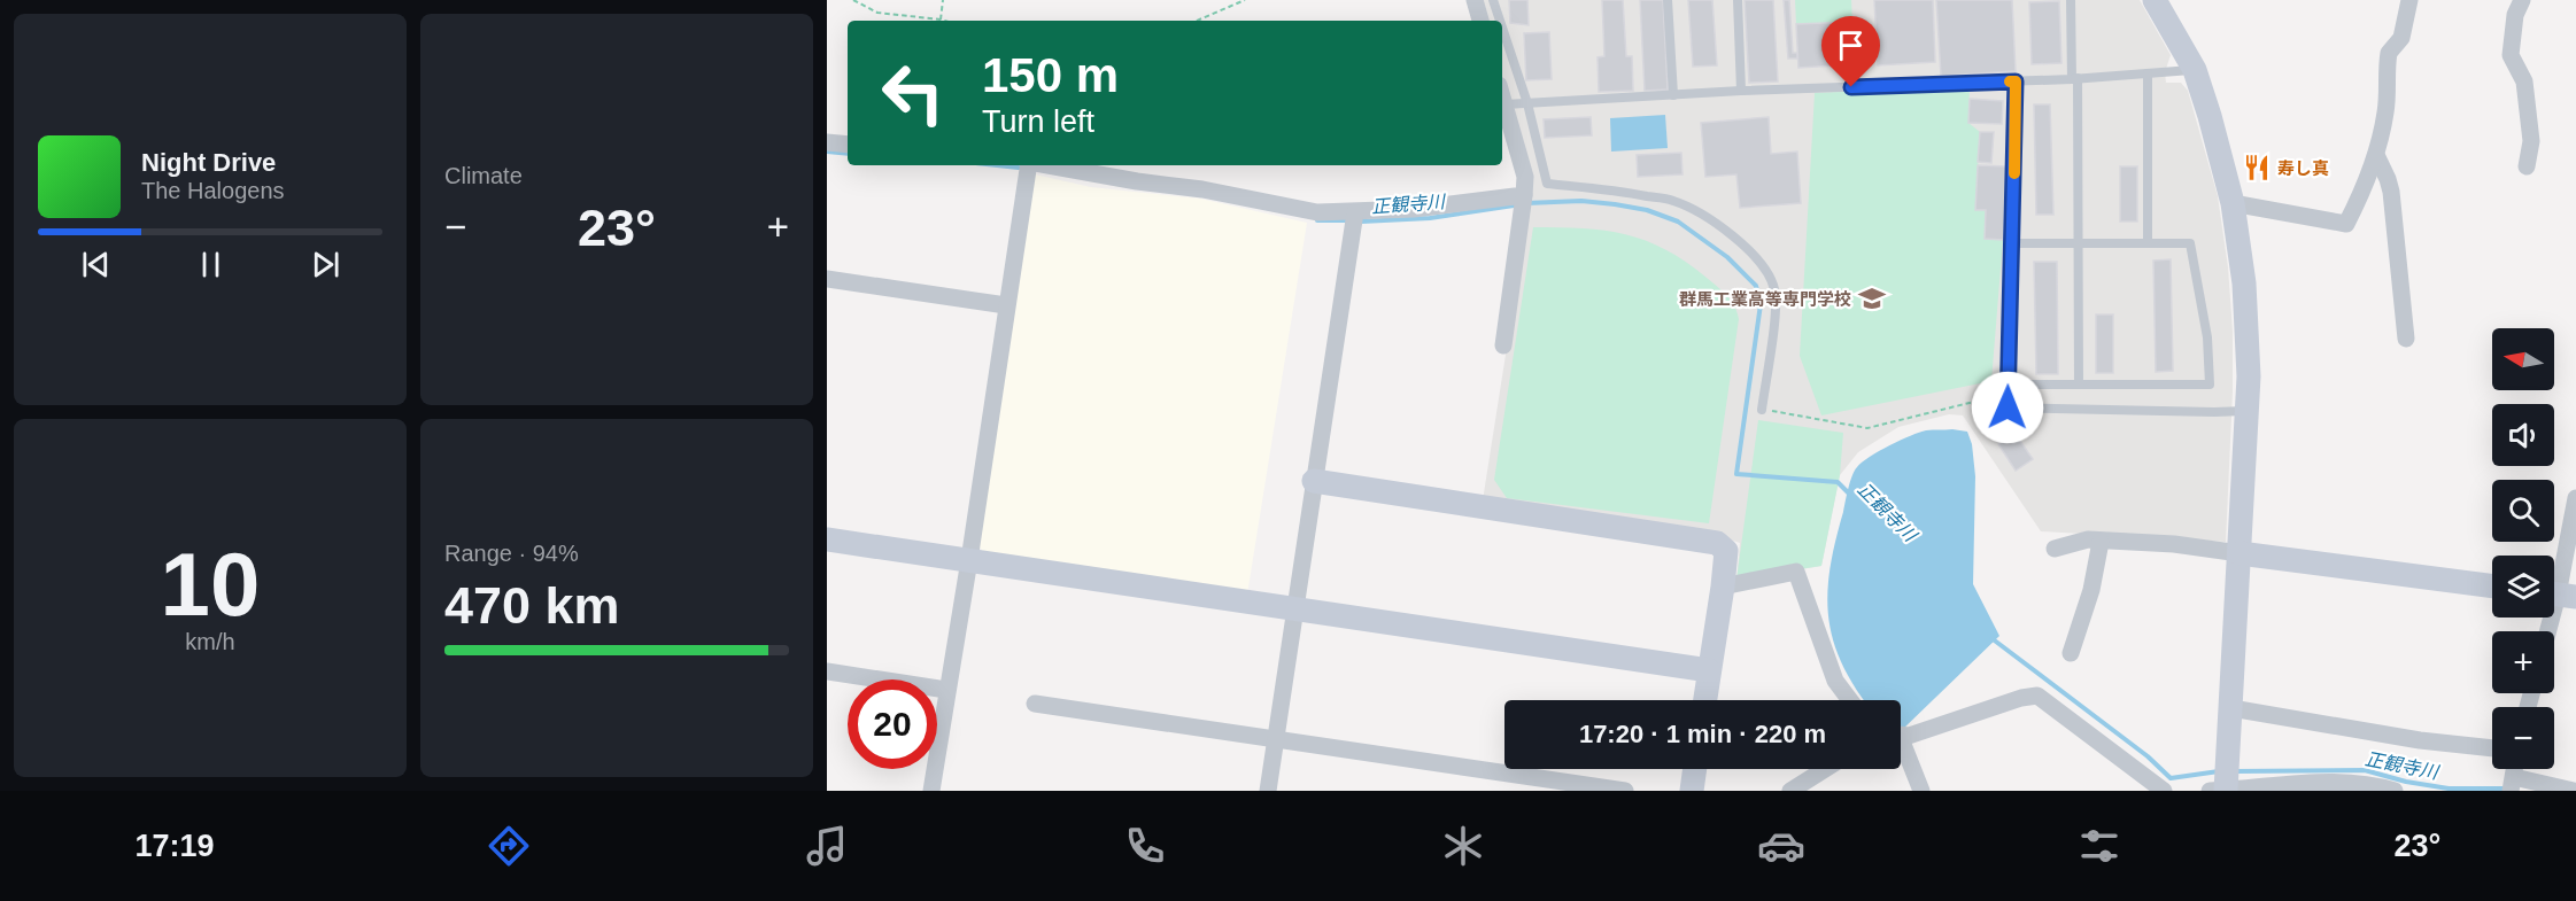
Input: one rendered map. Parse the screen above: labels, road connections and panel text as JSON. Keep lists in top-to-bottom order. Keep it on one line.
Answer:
{"water":["正観寺川"],"places":{"restaurant":["寿し真"],"school or university":["群馬工業高等専門学校"]},"north":"left","page":{"tile":["Climate",["10","km/h"],["Range · 94%","470 km"]],"turn":["150 m","Turn left"],"song":["Night Drive","The Halogens"],"heat":["−","23°","+"],"map_buttons":["+","−"],"limit":"20","trip":"17:20 · 1 min · 220 m","tabs":["17:19","23°"]}}
